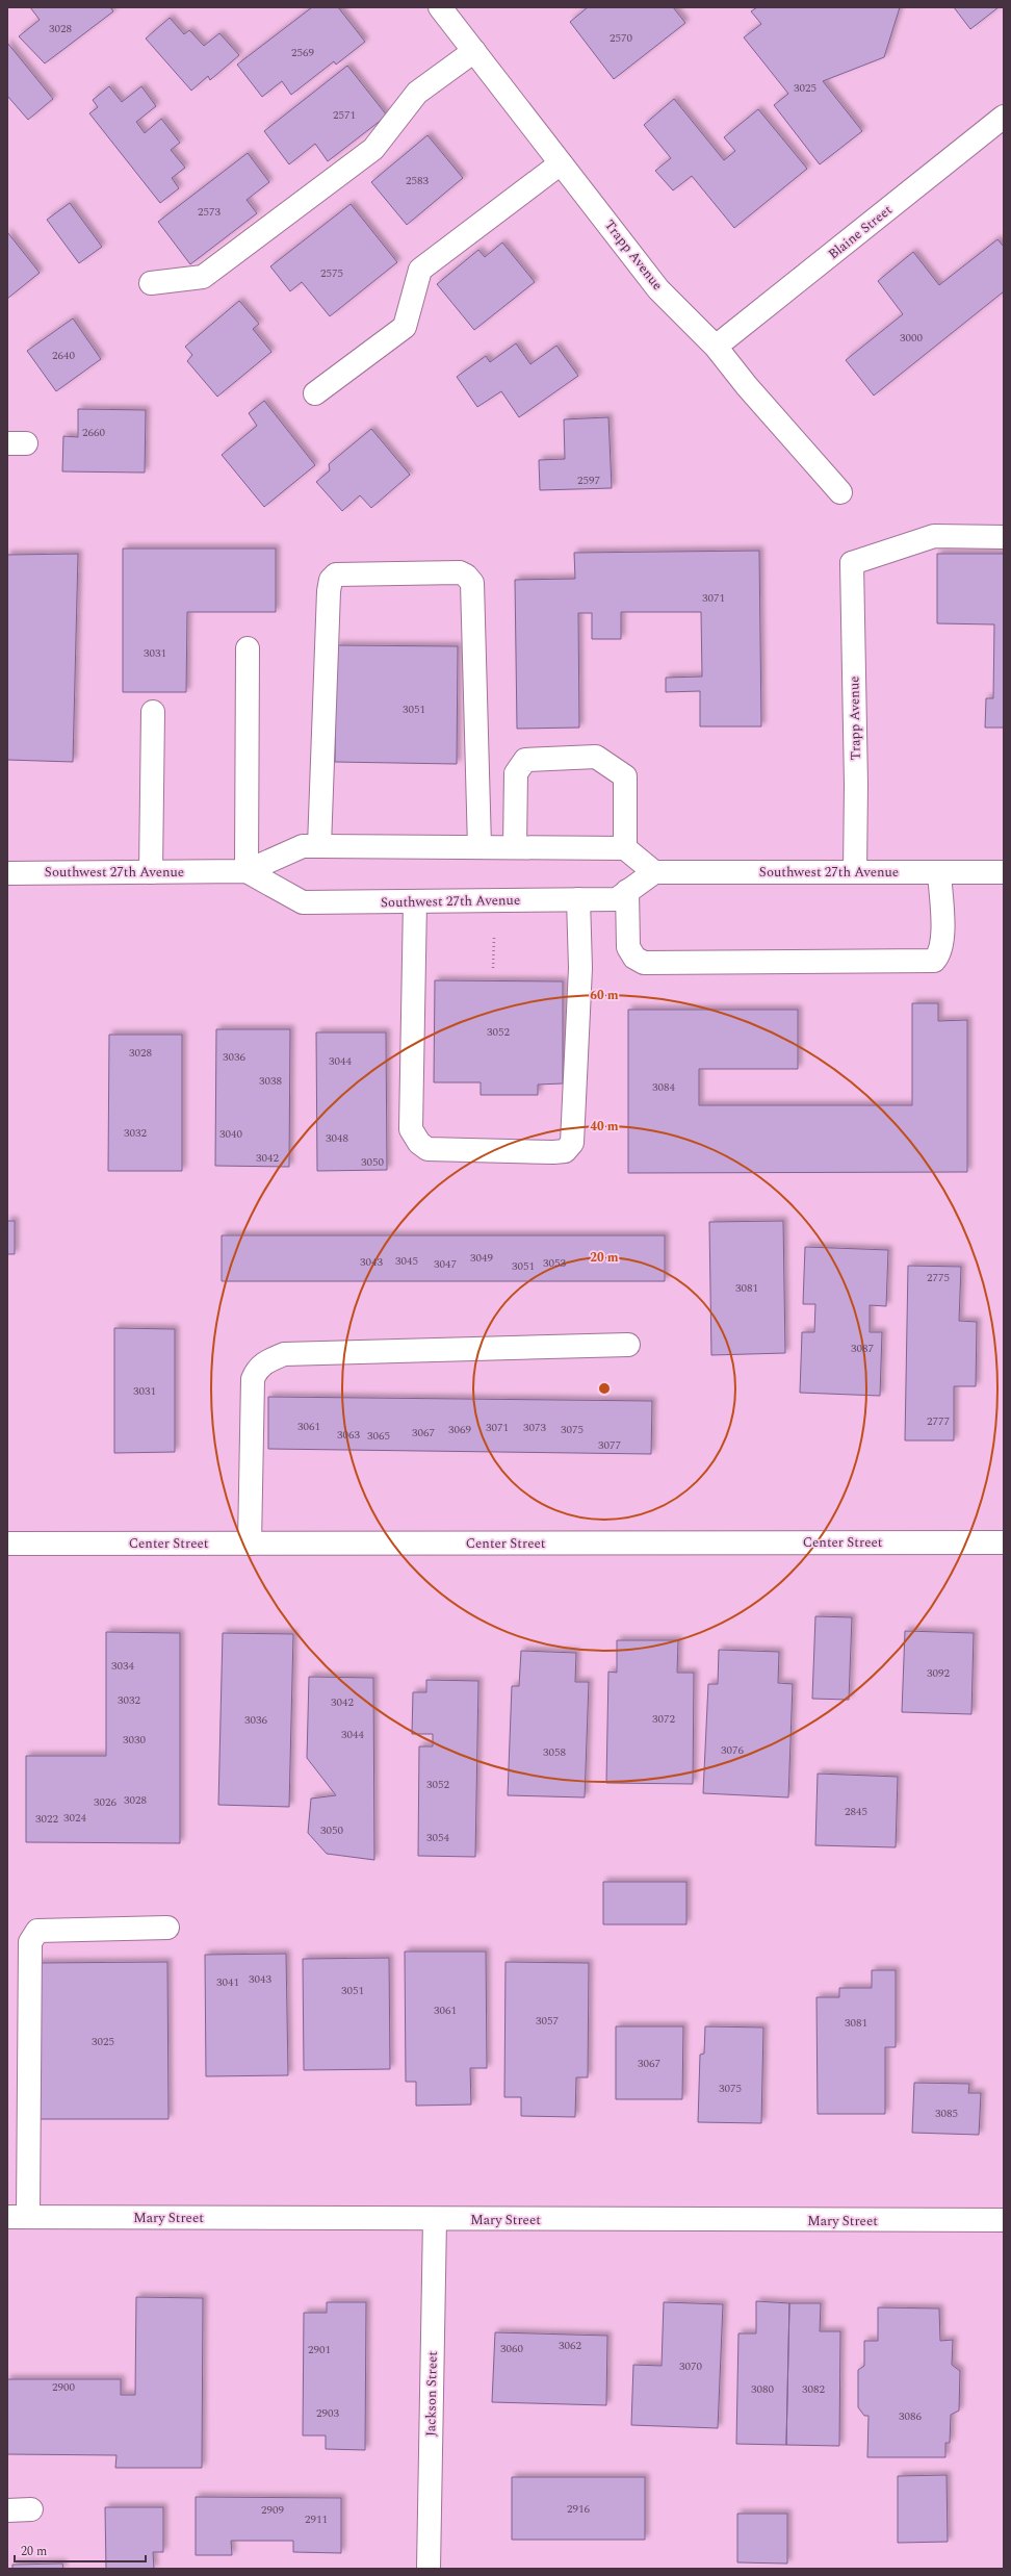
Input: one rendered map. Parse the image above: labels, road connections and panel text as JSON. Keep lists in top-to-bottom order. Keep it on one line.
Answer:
{"streets":{"street":["Blaine Street","Trapp Avenue","Southwest 27th Avenue","Center Street","Mary Street","Jackson Street"]},"crossings":[["Blaine Street","Trapp Avenue"],["Trapp Avenue","Southwest 27th Avenue"],["Mary Street","Jackson Street"]],"house_numbers":["3028","2570","2569","3025","2571","2583","2573","2575","3000","2640","2660","2597","3071","3031","3051","3052","3028","3036","3044","3038","3084","3032","3040","3048","3042","3050","3049","3045","3043","3053","3047","3051","2775","3081","3087","3031","2777","3061","3071","3073","3069","3075","3067","3063","3065","3077","3034","3092","3032","3042","3072","3036","3044","3030","3076","3058","3052","3028","3026","2845","3024","3022","3050","3054","3043","3041","3051","3061","3057","3081","3025","3067","3075","3085","3062","3060","2901","3070","2900","3080","3082","2903","3086","2916","2909","2911"],"scale_bar":"20 m","rings":["60 m","40 m","20 m"]}
